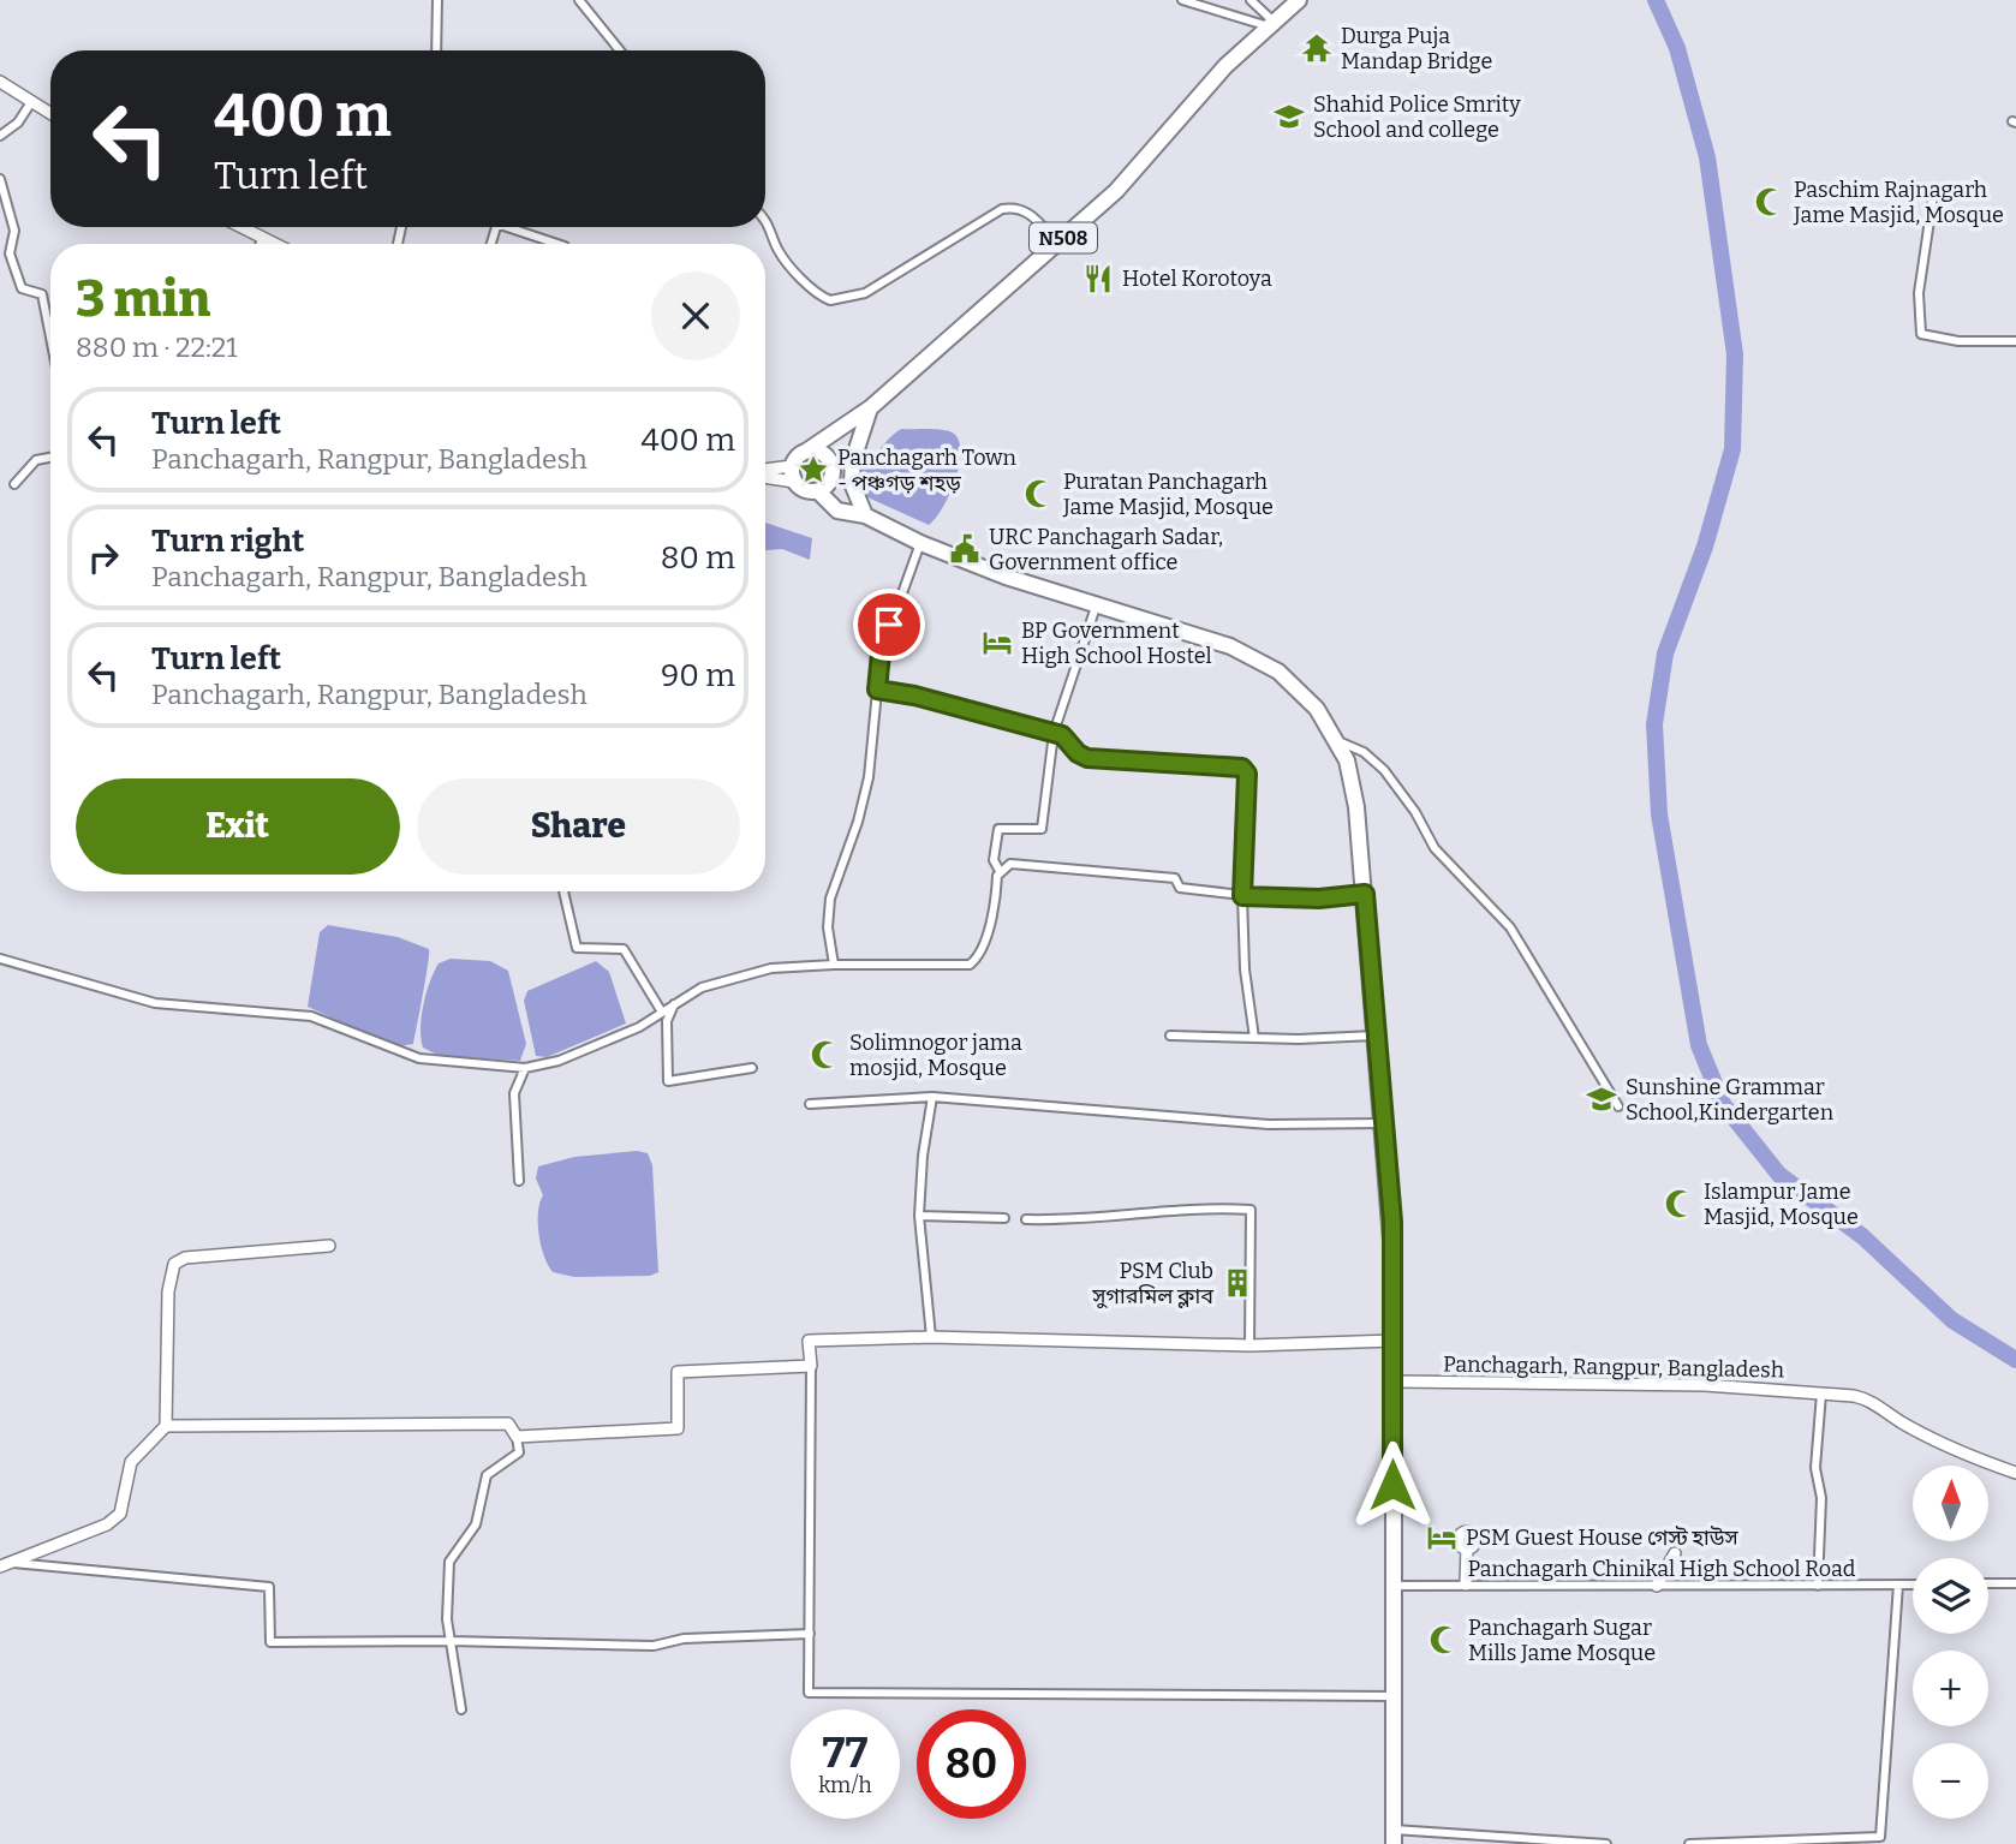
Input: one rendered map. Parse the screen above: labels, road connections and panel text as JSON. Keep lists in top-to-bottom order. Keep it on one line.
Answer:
{"streets":{"highway":["N508"],"street":["Panchagarh, Rangpur, Bangladesh","Panchagarh Chinikal High School Road"]},"places":{"temple":["Durga Puja Mandap Bridge"],"school or university":["Shahid Police Smrity School and college","Sunshine Grammar School,Kindergarten"],"mosque":["Paschim Rajnagarh Jame Masjid, Mosque","Puratan Panchagarh Jame Masjid, Mosque","Solimnogor jama mosjid, Mosque","Islampur Jame Masjid, Mosque","Panchagarh Sugar Mills Jame Mosque"],"restaurant":["Hotel Korotoya"],"place":["Panchagarh Town - পঞ্চগড় শহড়"],"public building":["URC Panchagarh Sadar, Government office"],"hotel":["BP Government High School Hostel","PSM Guest House গেস্ট হাউস"],"building":["PSM Club সুগারমিল ক্লাব"]},"north":"top","page":{"turn":["400 m","Turn left"],"heading":["3 min","880 m · 22:21"],"list":[{"name":"Turn left","note":"Panchagarh, Rangpur, Bangladesh","value":"400 m"},{"name":"Turn right","note":"Panchagarh, Rangpur, Bangladesh","value":"80 m"},{"name":"Turn left","note":"Panchagarh, Rangpur, Bangladesh","value":"90 m"}],"buttons":["Exit","Share"],"map_buttons":["+","−"],"speed":"77 km/h","limit":"80"}}
